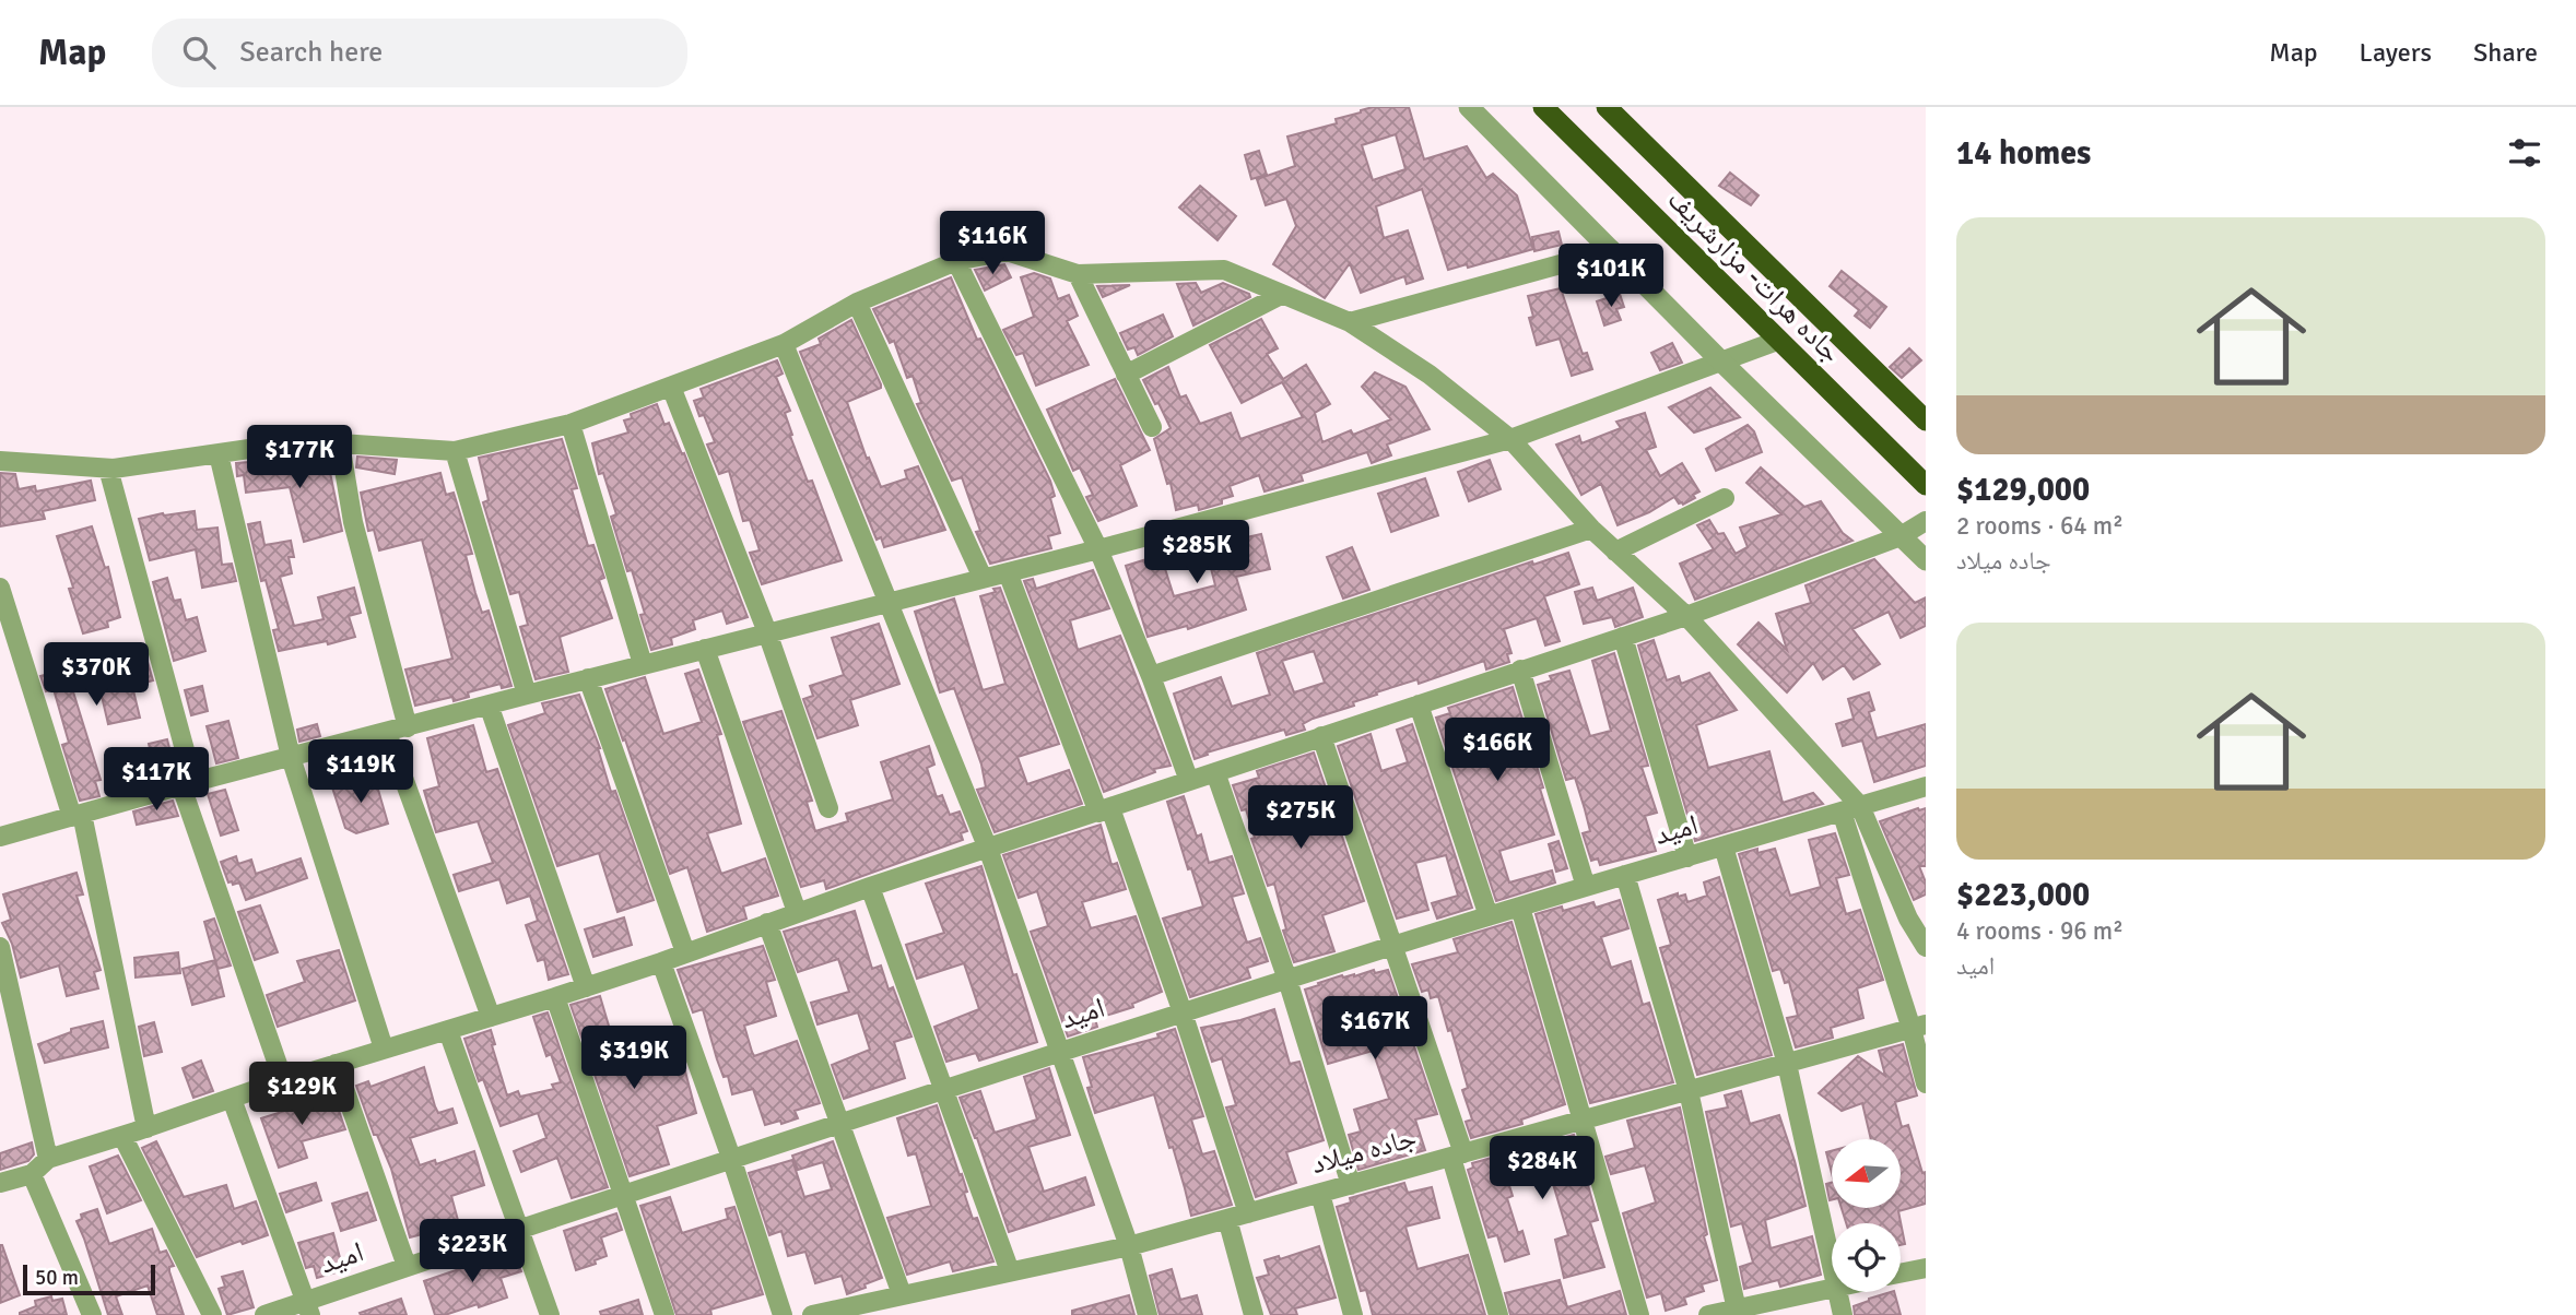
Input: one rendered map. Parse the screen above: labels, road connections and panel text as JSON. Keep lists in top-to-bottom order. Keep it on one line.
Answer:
{"streets":{"highway":["جاده هرات- مزارشریف"],"street":["امید","جاده میلاد"]},"scale_bar":"50 m","north":"left","page":{"header":"Map","search":"Search here","nav":["Map","Layers","Share"],"heading":"14 homes","list":[{"name":"$129,000","note":"2 rooms · 64 m² · جاده میلاد"},{"name":"$223,000","note":"4 rooms · 96 m² · امید"}],"price":["$116K","$101K","$177K","$285K","$370K","$166K","$119K","$117K","$275K","$167K","$319K","$129K","$284K","$223K"],"scale":"50 m"}}
